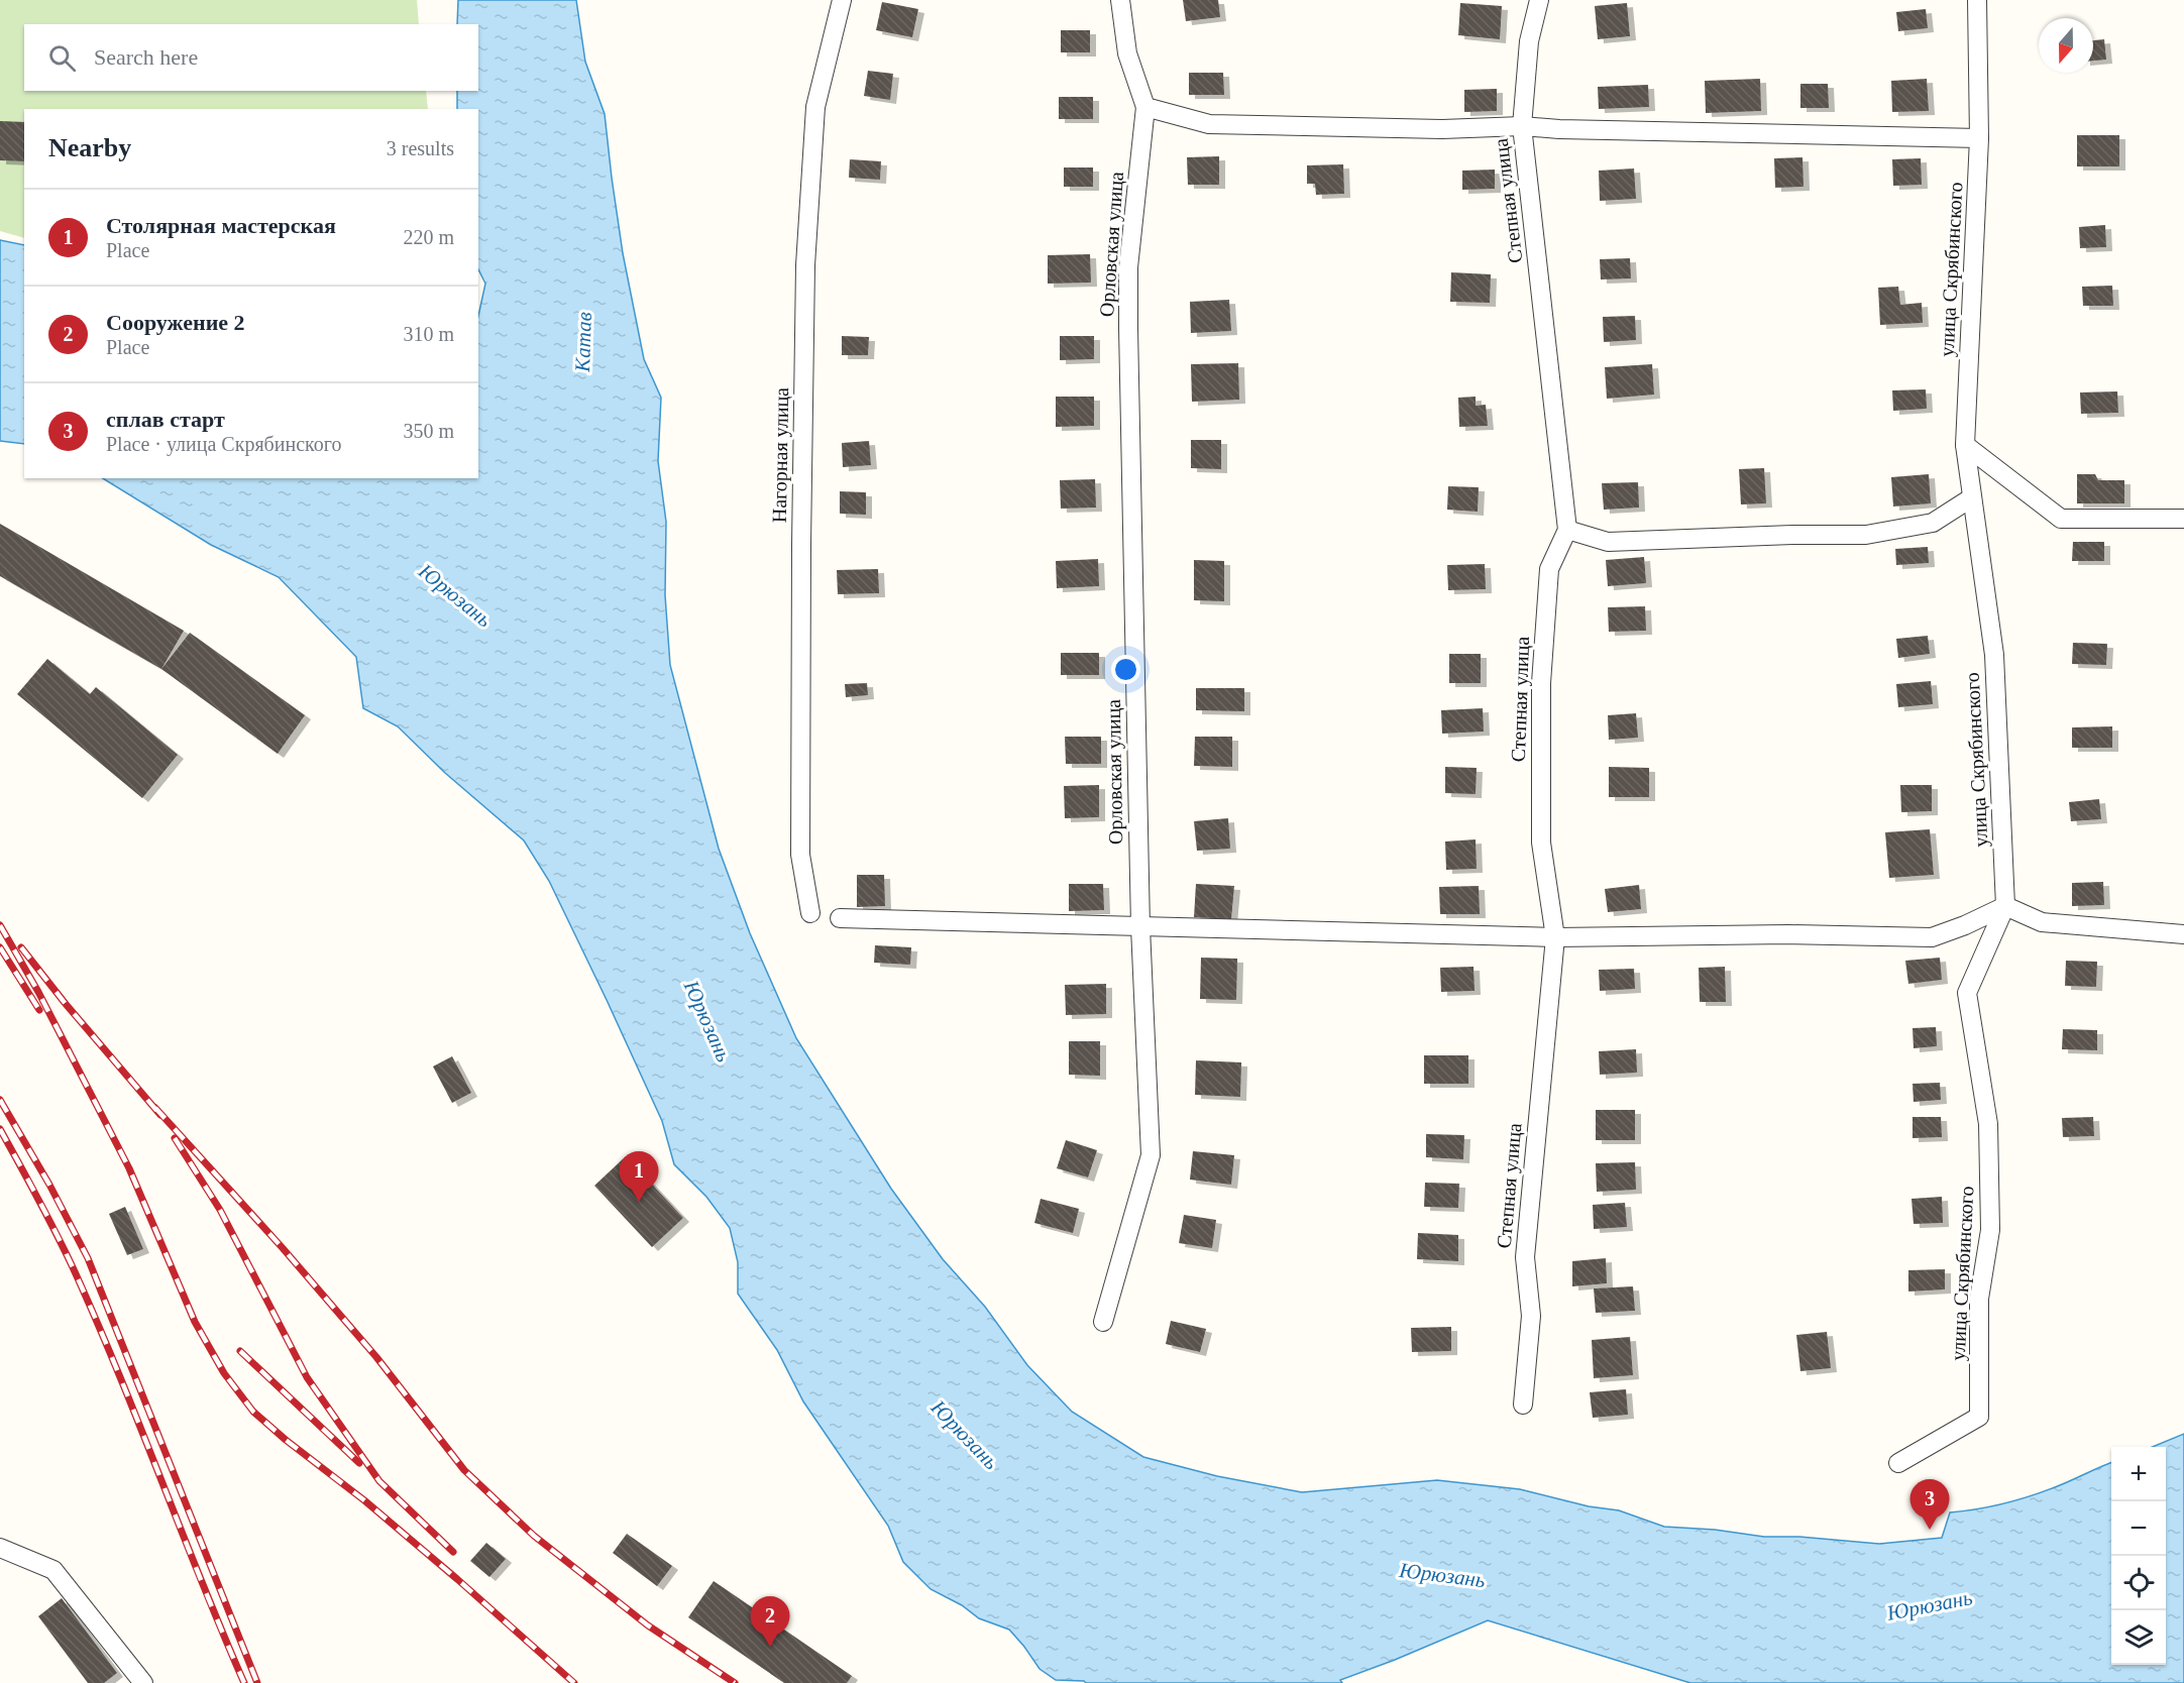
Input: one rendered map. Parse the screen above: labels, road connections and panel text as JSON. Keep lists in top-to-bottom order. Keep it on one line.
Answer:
{"streets":{"street":["Степная улица","Орловская улица","улица Скрябинского","Нагорная улица"]},"water":["Катав","Юрюзань"],"north":"bottom","page":{"search":"Search here","heading":["Nearby","3 results"],"list":[{"mark":"1","name":"Столярная мастерская","note":"Place","value":"220 m"},{"mark":"2","name":"Сооружение 2","note":"Place","value":"310 m"},{"mark":"3","name":"сплав старт","note":"Place · улица Скрябинского","value":"350 m"}],"pins":["1","3","2"],"map_buttons":["+","−"]}}
